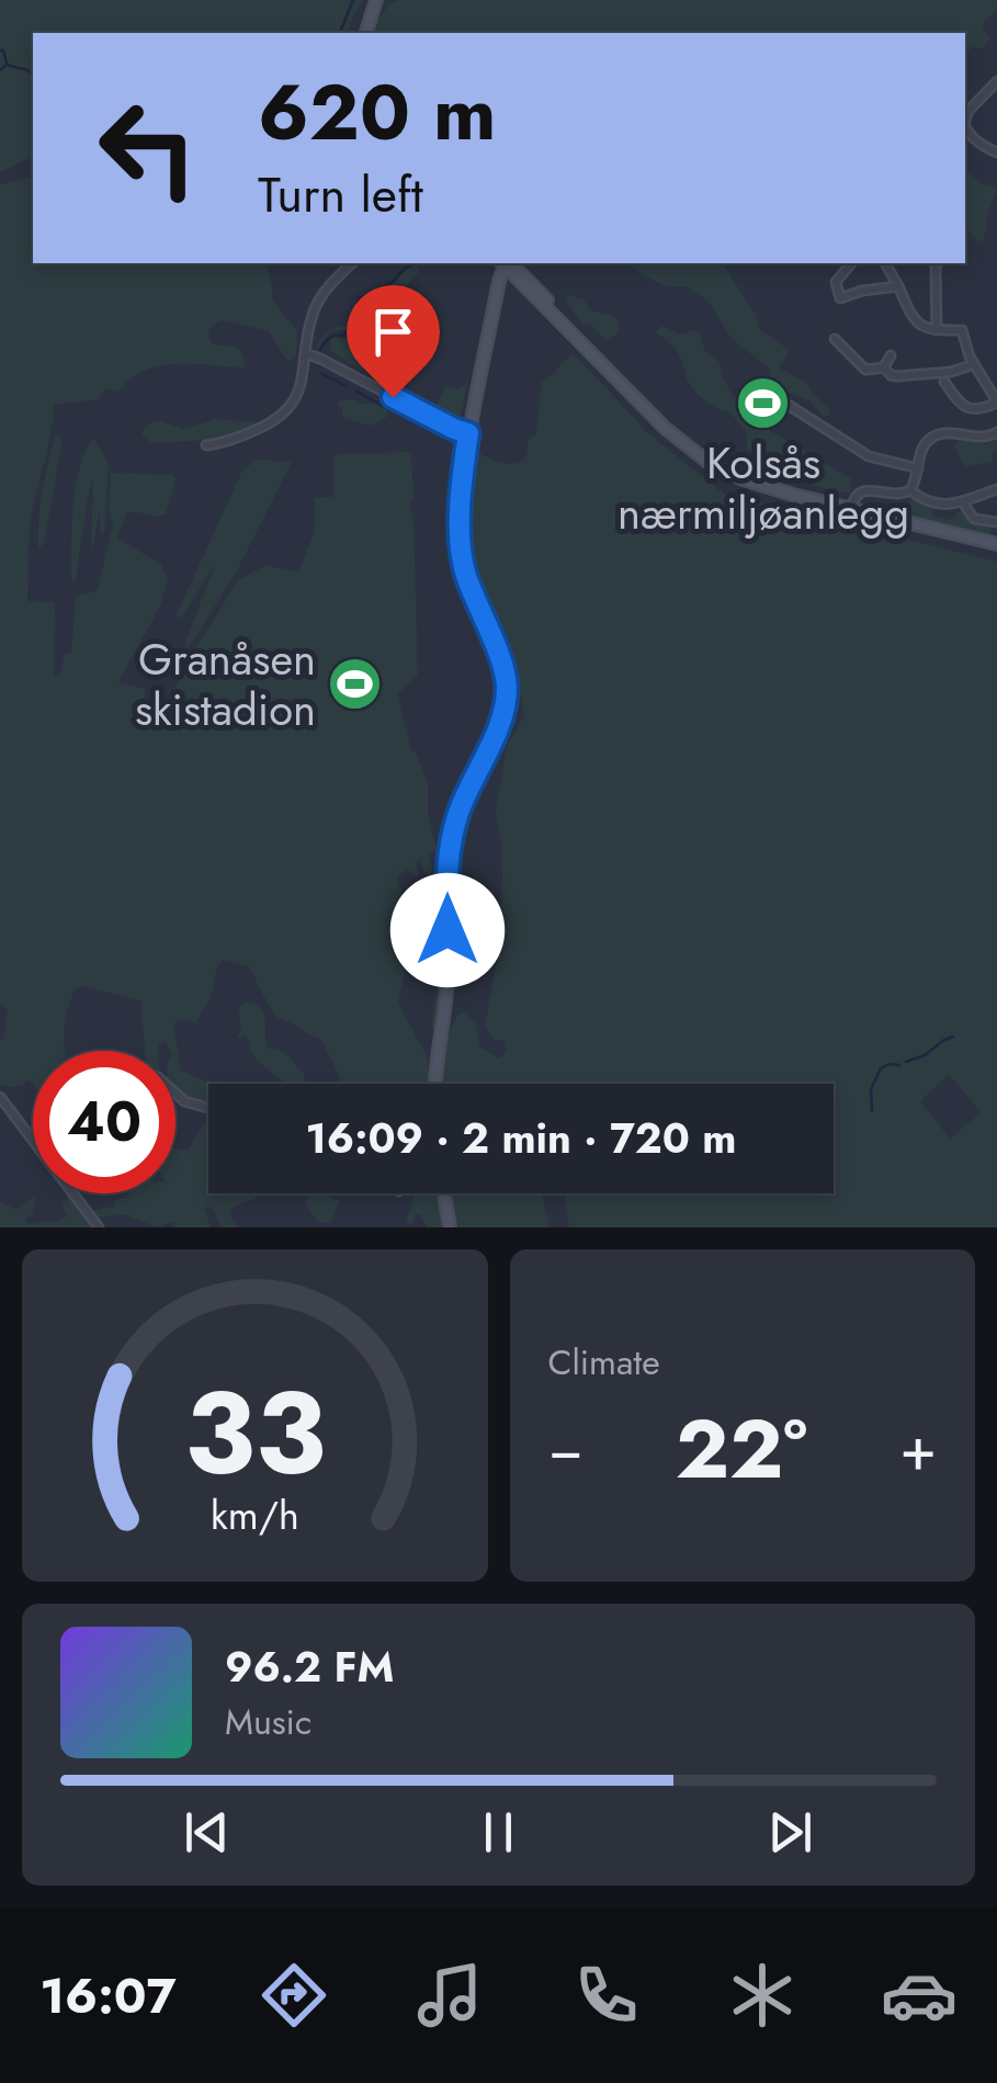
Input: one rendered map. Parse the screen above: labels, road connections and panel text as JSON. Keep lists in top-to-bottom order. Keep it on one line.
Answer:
{"places":{"sports":["Kolsås nærmiljøanlegg","Granåsen skistadion"]},"page":{"turn":["620 m","Turn left"],"limit":"40","trip":"16:09 · 2 min · 720 m","tile":"Climate","heat":["−","22°","+"],"song":["96.2 FM","Music"],"tabs":"16:07","gauge":["33","km/h"]}}
